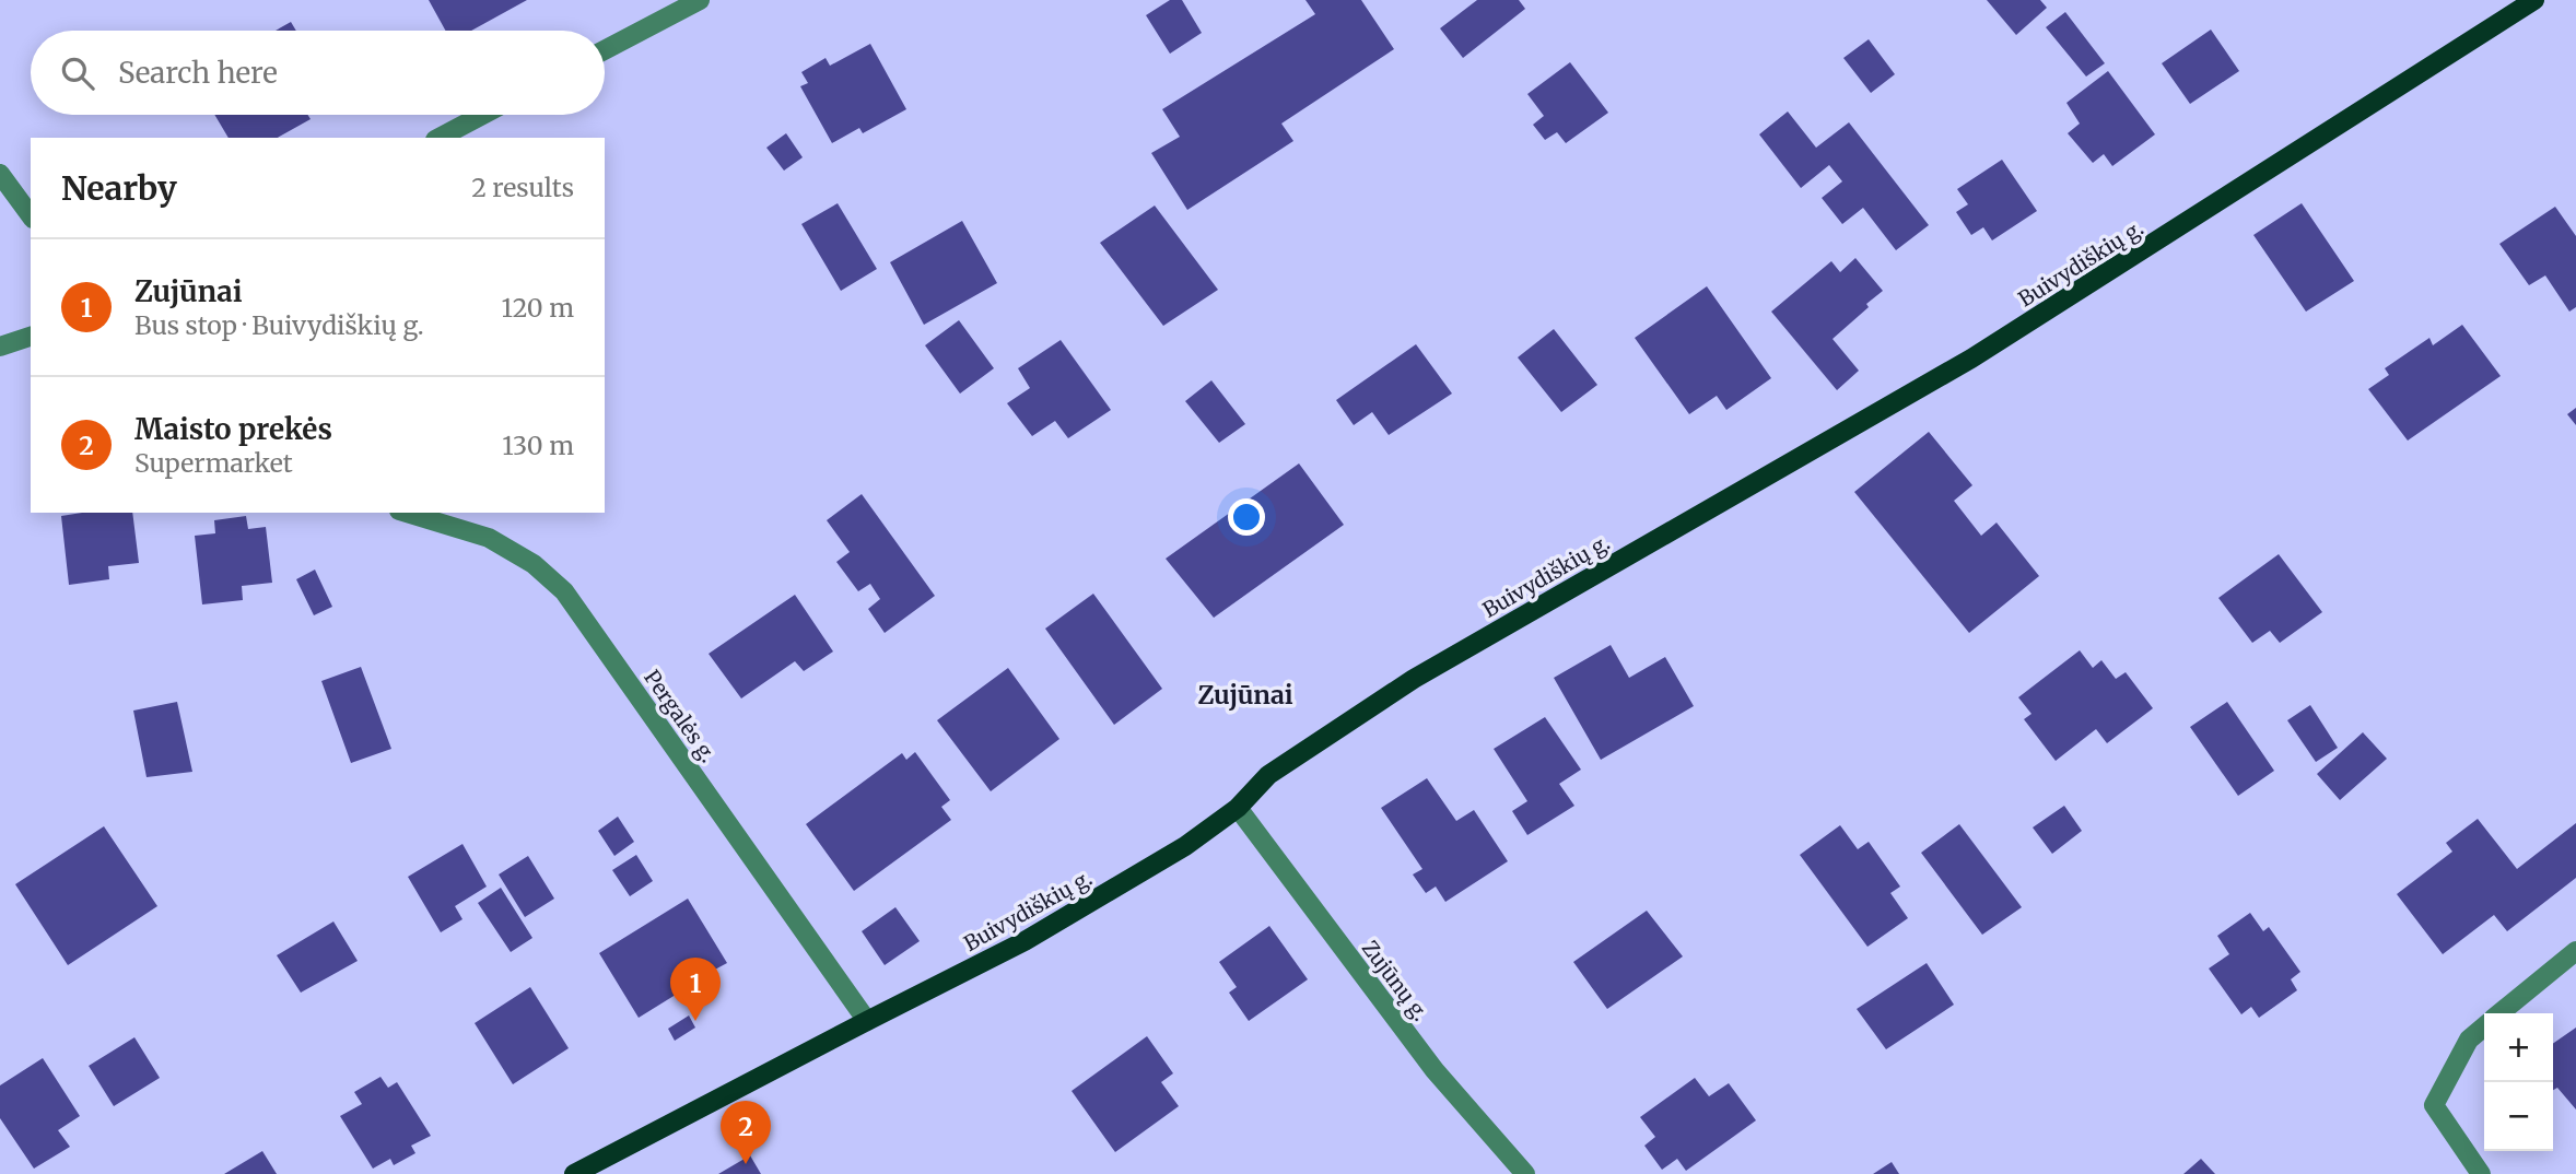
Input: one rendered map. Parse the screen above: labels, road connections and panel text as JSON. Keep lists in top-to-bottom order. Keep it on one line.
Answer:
{"streets":{"main road":["Buivydiškių g."],"street":["Pergalės g.","Zujūnų g."]},"crossings":[["Buivydiškių g.","Pergalės g."],["Buivydiškių g.","Zujūnų g."]],"districts":["Zujūnai"],"page":{"search":"Search here","heading":["Nearby","2 results"],"list":[{"mark":"1","name":"Zujūnai","note":"Bus stop · Buivydiškių g.","value":"120 m"},{"mark":"2","name":"Maisto prekės","note":"Supermarket","value":"130 m"}],"pins":["1","2"],"map_buttons":["+","−"]}}
